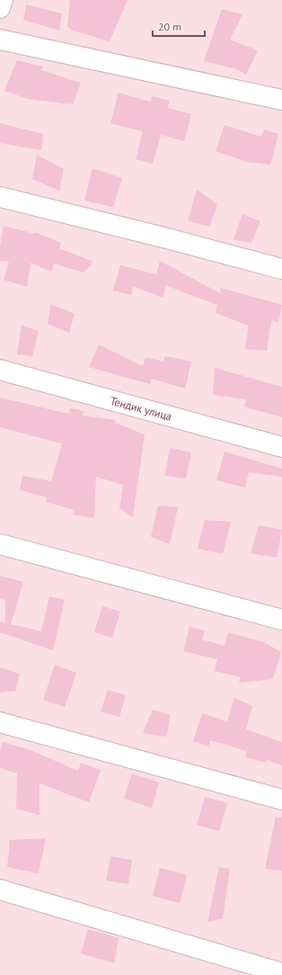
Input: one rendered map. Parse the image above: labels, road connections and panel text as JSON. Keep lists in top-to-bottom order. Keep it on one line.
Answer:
{"streets":{"street":["Тендик улица"]},"scale_bar":"20 m"}
